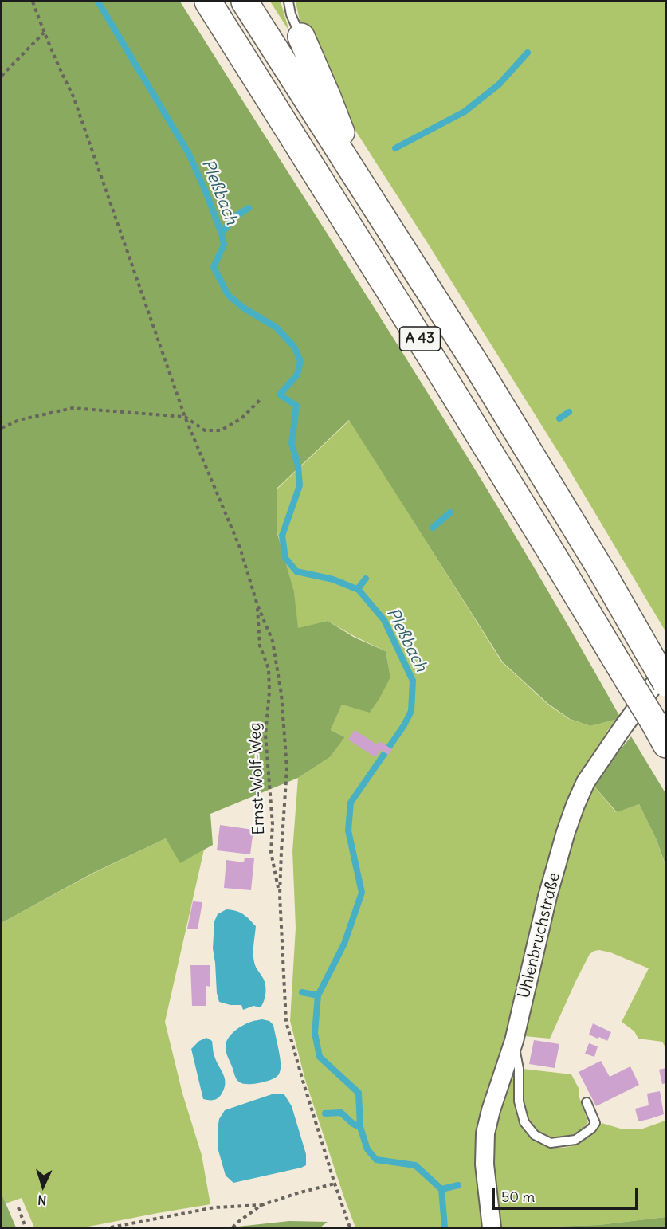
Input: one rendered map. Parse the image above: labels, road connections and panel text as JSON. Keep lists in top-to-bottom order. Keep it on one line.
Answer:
{"streets":{"highway":["A 43"],"street":["Uhlenbruchstraße"],"path":["Ernst-Wolf-Weg"]},"crossings":[["A 43","Uhlenbruchstraße"]],"water":["Pleßbach"],"scale_bar":"50 m","north":"bottom"}
